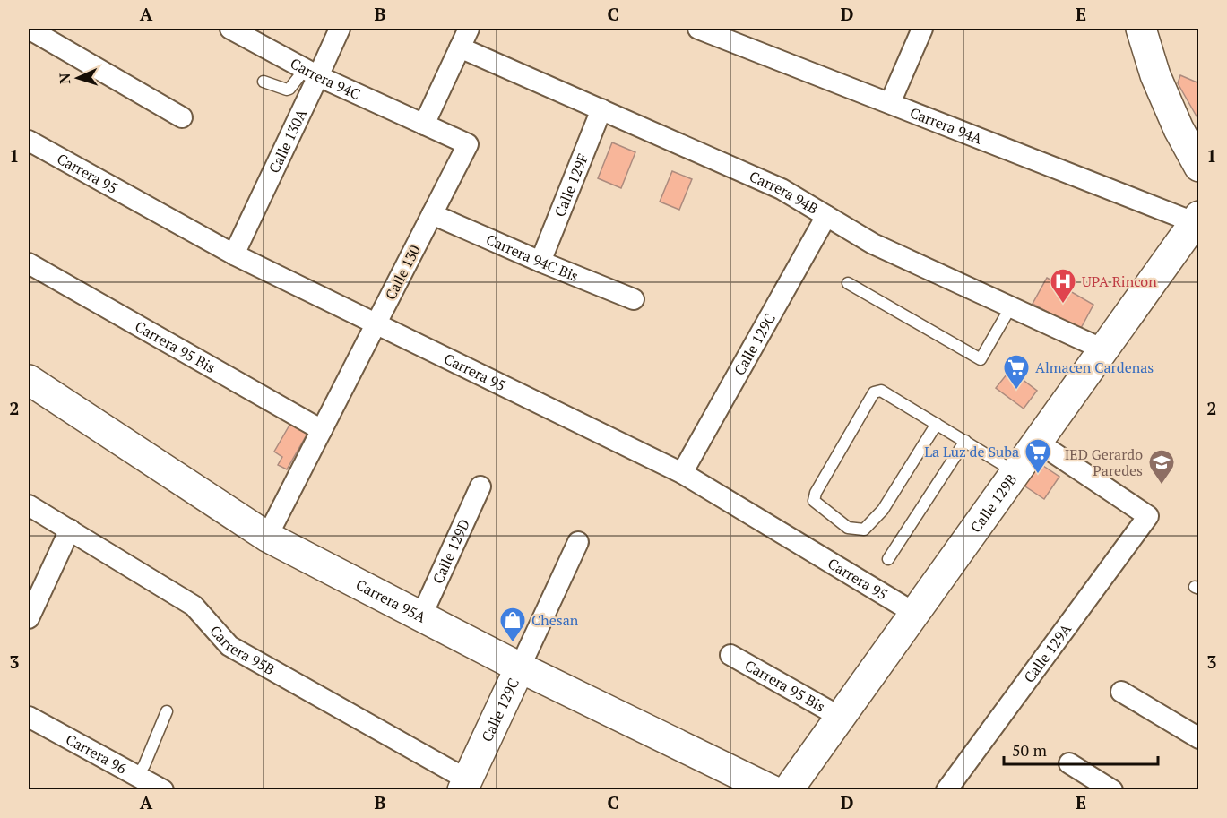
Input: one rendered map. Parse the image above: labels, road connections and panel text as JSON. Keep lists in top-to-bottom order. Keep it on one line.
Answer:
{"streets":{"street":["Carrera 94C","Carrera 94A","Calle 130A","Carrera 95","Calle 129F","Carrera 94B","Carrera 94C Bis","Calle 130","Calle 129C","Carrera 95 Bis","Calle 129B","Calle 129D","Carrera 95A","Carrera 95B","Calle 129A","Carrera 96"]},"crossings":[["Carrera 94C","Calle 130A"],["Carrera 94C","Calle 130"],["Carrera 94A","Calle 129B"],["Calle 130A","Carrera 95"],["Carrera 95","Calle 130"],["Carrera 95","Calle 129C"],["Carrera 95","Calle 129B"],["Calle 129F","Carrera 94B"],["Calle 129F","Carrera 94C Bis"],["Carrera 94B","Calle 129C"],["Carrera 94B","Calle 129B"],["Carrera 94C Bis","Calle 130"],["Calle 130","Carrera 95 Bis"],["Calle 130","Carrera 95A"],["Calle 129C","Carrera 95A"],["Calle 129C","Carrera 95B"],["Carrera 95 Bis","Calle 129B"],["Calle 129B","Calle 129A"],["Calle 129D","Carrera 95A"]],"places":{"hospital":["UPA Rincon"],"supermarket":["Almacen Cardenas","La Luz de Suba"],"school or university":["IED Gerardo Paredes"],"shop":["Chesan"]},"scale_bar":"50 m","north":"left","grid":{"columns":["A","B","C","D","E"],"rows":["1","2","3"]}}
